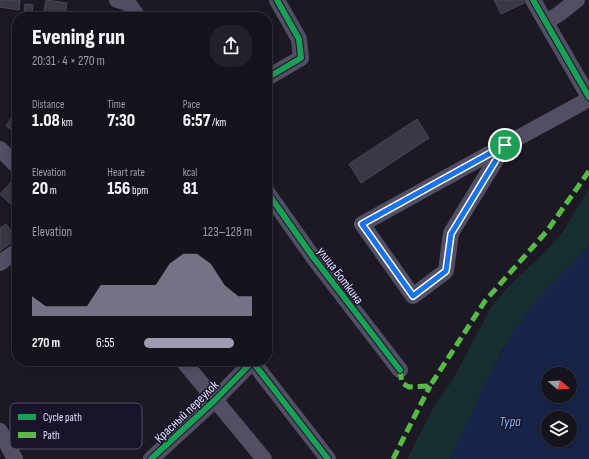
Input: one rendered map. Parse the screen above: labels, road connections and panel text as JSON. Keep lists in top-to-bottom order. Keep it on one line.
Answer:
{"streets":{"street":["улица Боткина","Красный переулок"]},"water":["Тура"],"legend":["Cycle path","Path"],"north":"right","page":{"heading":["Evening run","20:31 · 4 × 270 m"],"stats":[["Distance","1.08 km"],["Time","7:30"],["Pace","6:57 /km"],["Elevation","20 m"],["Heart rate","156 bpm"],["kcal","81"]],"chart":["Elevation","123–128 m"],"list":[{"name":"270 m","note":"6:55"}]}}
